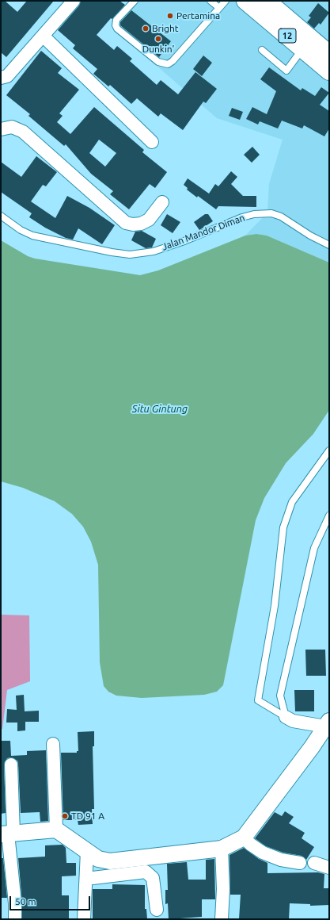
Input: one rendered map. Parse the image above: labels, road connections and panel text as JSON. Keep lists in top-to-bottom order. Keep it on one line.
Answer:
{"streets":{"highway":["12"],"lane":["Jalan Mandor Diman"]},"water":["Situ Gintung"],"places":["Pertamina","Bright","Dunkin'","TD 91 A"],"scale_bar":"50 m"}
